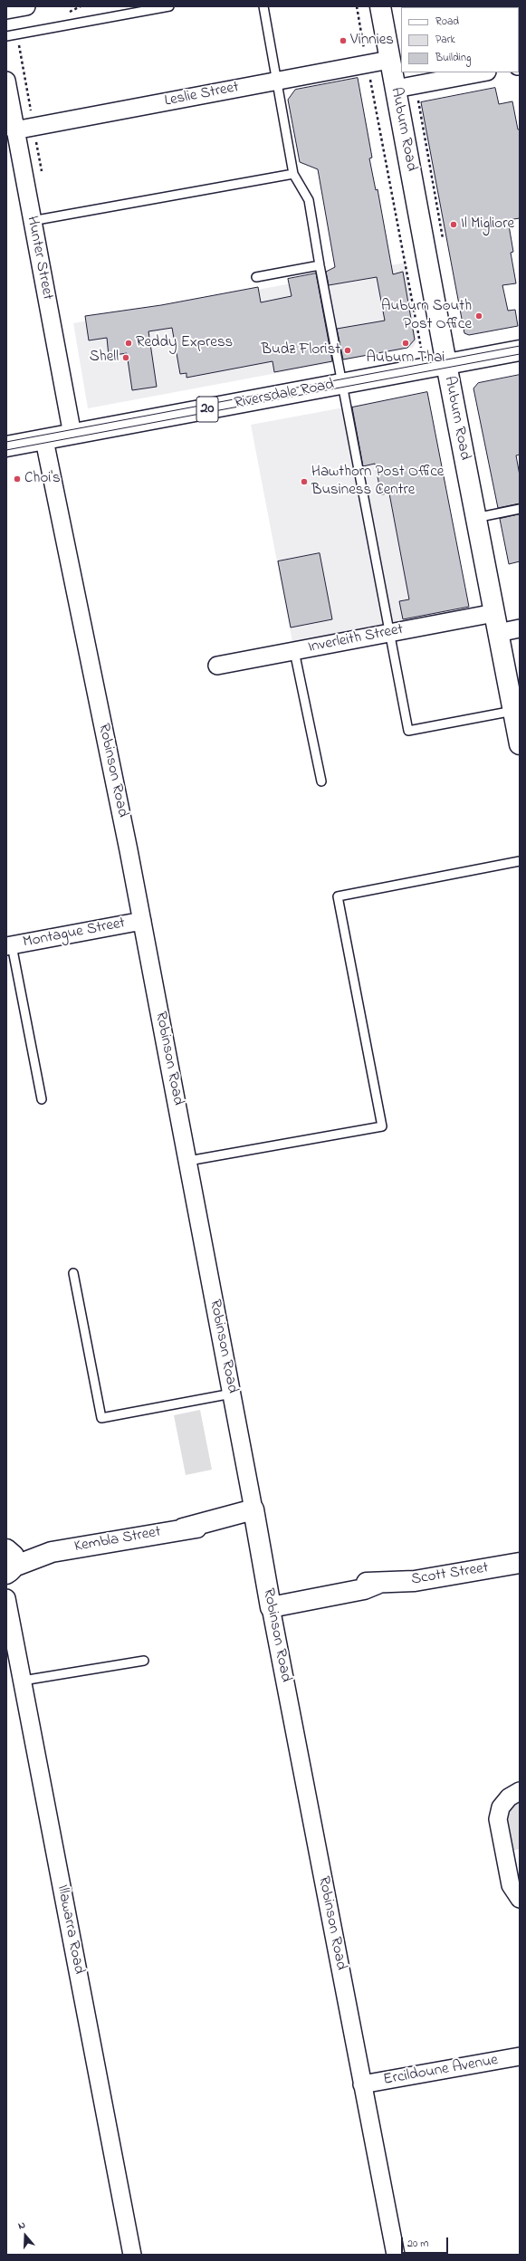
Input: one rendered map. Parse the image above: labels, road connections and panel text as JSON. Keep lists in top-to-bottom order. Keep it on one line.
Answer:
{"streets":{"main road":["Auburn Road","Riversdale Road","20","Robinson Road","Kembla Street","Scott Street"],"street":["Leslie Street","Hunter Street","Inverleith Street","Montague Street","Illawarra Road","Ercildoune Avenue"]},"crossings":[["Leslie Street","Auburn Road"],["Leslie Street","Hunter Street"],["Auburn Road","Riversdale Road"],["Auburn Road","Inverleith Street"],["Hunter Street","Riversdale Road"],["Riversdale Road","Robinson Road"],["Robinson Road","Montague Street"],["Robinson Road","Kembla Street"],["Robinson Road","Scott Street"],["Robinson Road","Ercildoune Avenue"],["Kembla Street","Illawarra Road"]],"places":["Vinnies","Il Migliore","Auburn South Post Office","Reddy Express","Auburn Thai","Budz Florist","Shell","Choi's","Hawthorn Post Office Business Centre"],"legend":["Road","Park","Building"],"scale_bar":"20 m","north":"top"}
